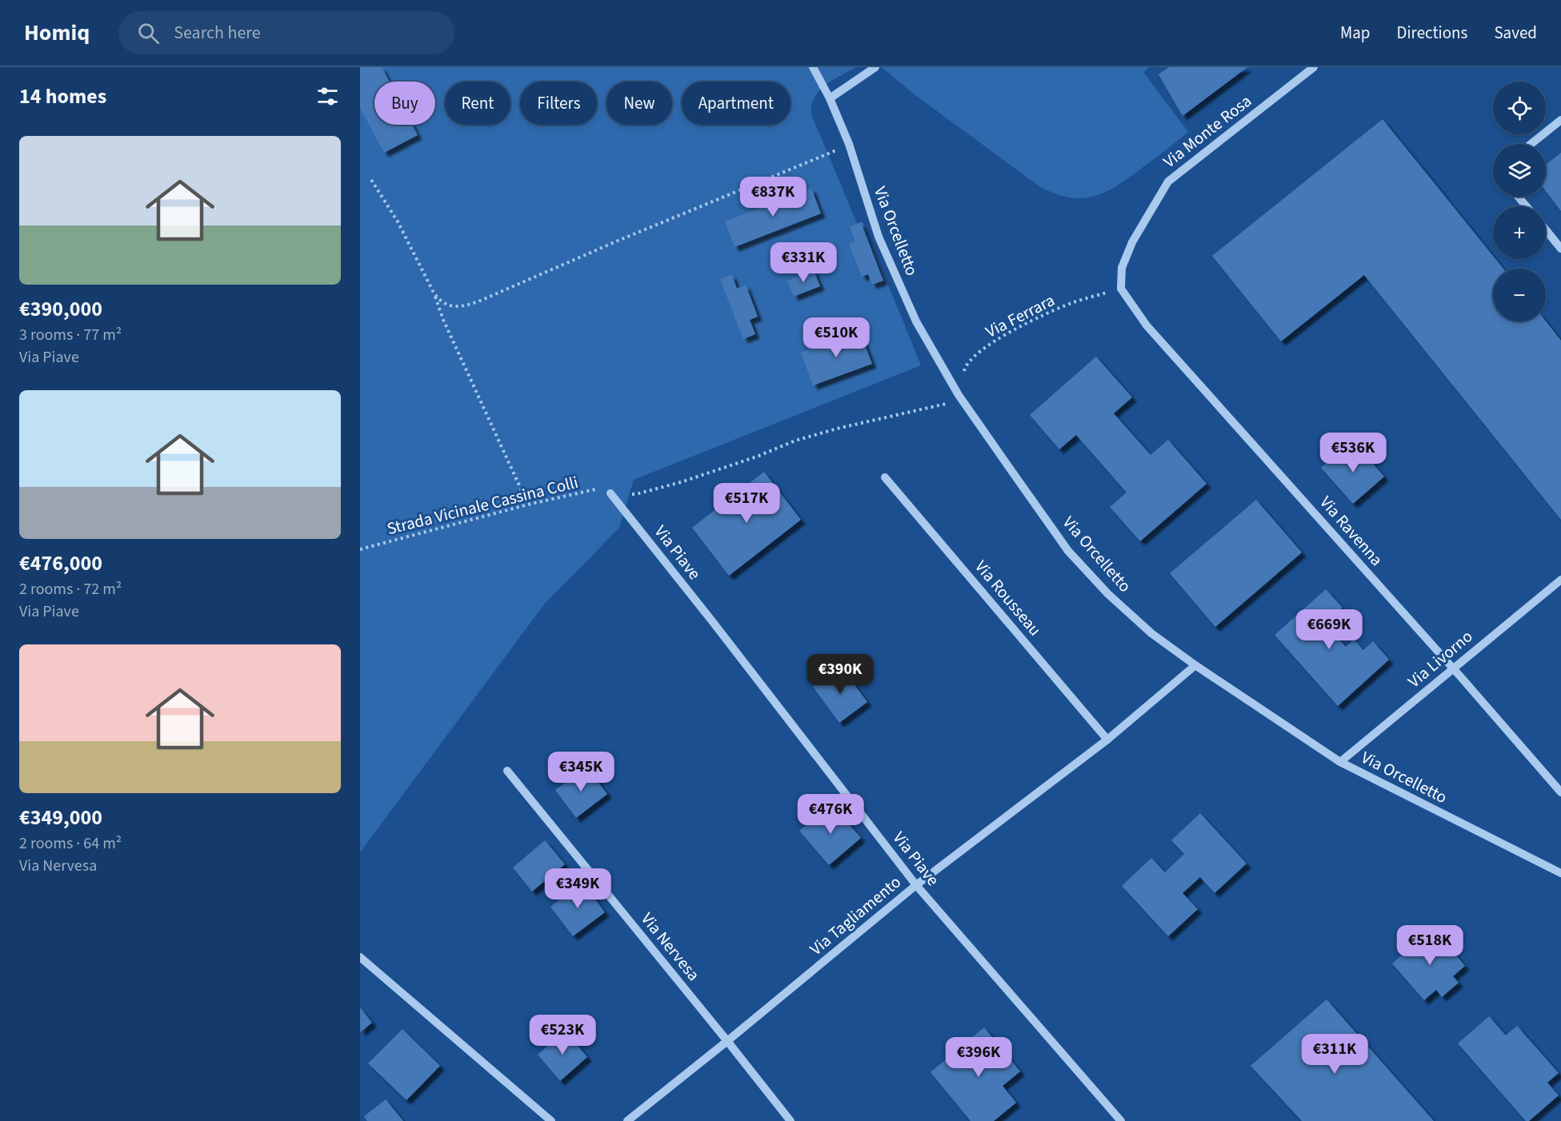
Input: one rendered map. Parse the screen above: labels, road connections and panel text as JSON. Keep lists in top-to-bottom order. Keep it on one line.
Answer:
{"streets":{"street":["Via Monte Rosa","Via Orcelletto","Via Ravenna","Via Piave","Via Rousseau","Via Livorno","Via Tagliamento","Via Nervesa"],"path":["Via Ferrara","Strada Vicinale Cassina Colli"]},"crossings":[["Via Monte Rosa","Via Ferrara"],["Via Monte Rosa","Via Ravenna"],["Via Orcelletto","Via Ferrara"],["Via Orcelletto","Strada Vicinale Cassina Colli"],["Via Orcelletto","Via Livorno"],["Via Orcelletto","Via Tagliamento"],["Via Ferrara","Strada Vicinale Cassina Colli"],["Via Ferrara","Via Ravenna"],["Strada Vicinale Cassina Colli","Via Piave"],["Via Ravenna","Via Livorno"],["Via Piave","Via Tagliamento"],["Via Rousseau","Via Tagliamento"],["Via Tagliamento","Via Nervesa"]],"page":{"header":"Homiq","search":"Search here","nav":["Map","Directions","Saved"],"heading":"14 homes","map_buttons":["+","−"],"chip":["Buy","Rent","Filters","New","Apartment"],"list":[{"name":"€390,000","note":"3 rooms · 77 m² · Via Piave"},{"name":"€476,000","note":"2 rooms · 72 m² · Via Piave"},{"name":"€349,000","note":"2 rooms · 64 m² · Via Nervesa"}],"price":["€837K","€331K","€510K","€536K","€517K","€669K","€390K","€345K","€476K","€349K","€518K","€523K","€311K","€396K"]}}
